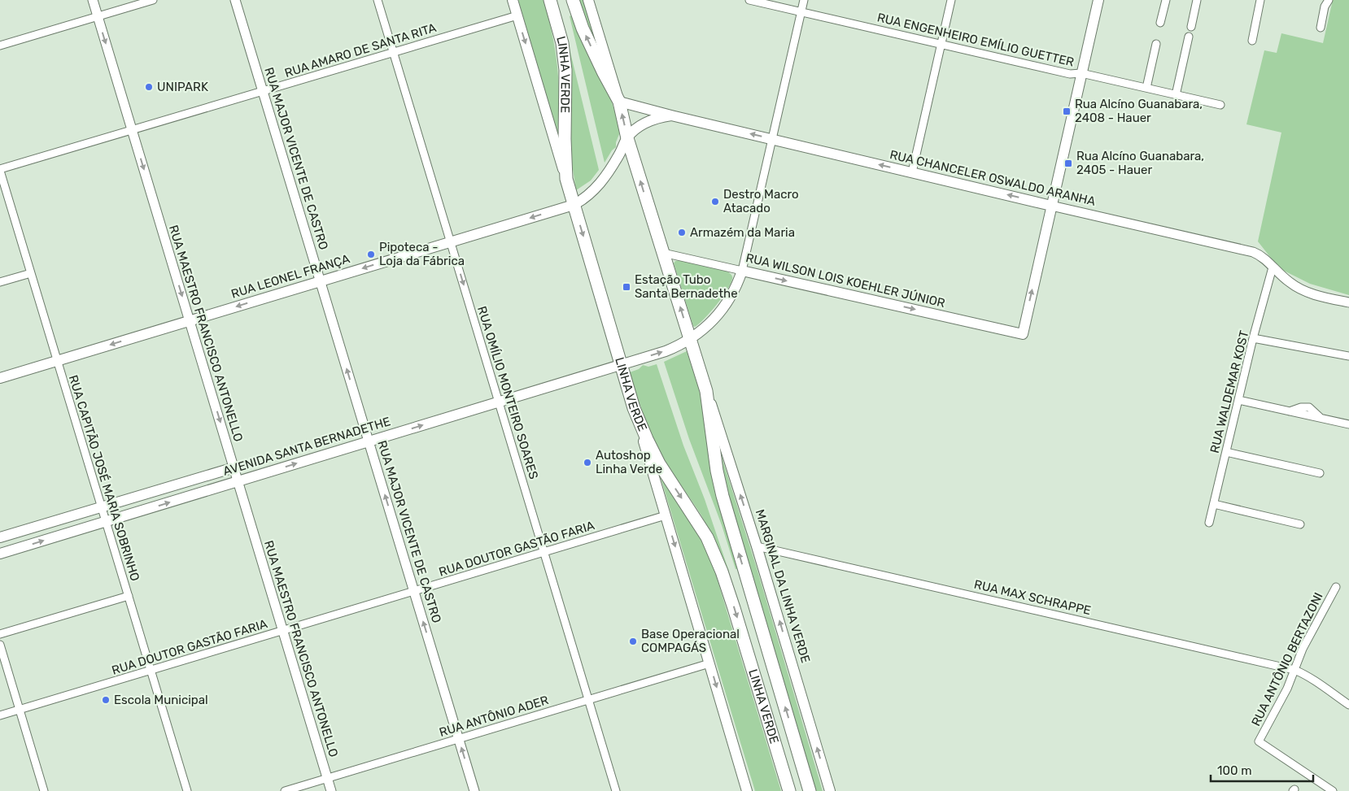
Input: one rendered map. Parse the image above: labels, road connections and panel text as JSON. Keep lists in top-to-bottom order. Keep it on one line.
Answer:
{"streets":{"highway":["LINHA VERDE"],"main road":["RUA CHANCELER OSWALDO ARANHA","RUA LEONEL FRANÇA","RUA WILSON LOIS KOEHLER JÚNIOR","AVENIDA SANTA BERNADETHE","MARGINAL DA LINHA VERDE"],"street":["RUA ENGENHEIRO EMÍLIO GUETTER","RUA AMARO DE SANTA RITA","RUA MAJOR VICENTE DE CASTRO","RUA MAESTRO FRANCISCO ANTONELLO","RUA WALDEMAR KOST","RUA OMÍLIO MONTEIRO SOARES","RUA CAPITÃO JOSÉ MARIA SOBRINHO","RUA DOUTOR GASTÃO FARIA","RUA MAX SCHRAPPE","RUA ANTÔNIO BERTAZONI","RUA ANTÔNIO ADER"]},"crossings":[["RUA AMARO DE SANTA RITA","RUA MAJOR VICENTE DE CASTRO"],["RUA AMARO DE SANTA RITA","RUA MAESTRO FRANCISCO ANTONELLO"],["RUA AMARO DE SANTA RITA","RUA OMÍLIO MONTEIRO SOARES"],["RUA AMARO DE SANTA RITA","RUA CAPITÃO JOSÉ MARIA SOBRINHO"],["LINHA VERDE","RUA CHANCELER OSWALDO ARANHA"],["LINHA VERDE","RUA LEONEL FRANÇA"],["LINHA VERDE","RUA WILSON LOIS KOEHLER JÚNIOR"],["LINHA VERDE","AVENIDA SANTA BERNADETHE"],["LINHA VERDE","MARGINAL DA LINHA VERDE"],["RUA MAJOR VICENTE DE CASTRO","RUA LEONEL FRANÇA"],["RUA MAJOR VICENTE DE CASTRO","AVENIDA SANTA BERNADETHE"],["RUA MAJOR VICENTE DE CASTRO","RUA DOUTOR GASTÃO FARIA"],["RUA MAJOR VICENTE DE CASTRO","RUA ANTÔNIO ADER"],["RUA CHANCELER OSWALDO ARANHA","RUA LEONEL FRANÇA"],["RUA CHANCELER OSWALDO ARANHA","RUA WILSON LOIS KOEHLER JÚNIOR"],["RUA CHANCELER OSWALDO ARANHA","RUA WALDEMAR KOST"],["RUA LEONEL FRANÇA","RUA MAESTRO FRANCISCO ANTONELLO"],["RUA LEONEL FRANÇA","RUA OMÍLIO MONTEIRO SOARES"],["RUA LEONEL FRANÇA","RUA CAPITÃO JOSÉ MARIA SOBRINHO"],["RUA WILSON LOIS KOEHLER JÚNIOR","AVENIDA SANTA BERNADETHE"],["RUA MAESTRO FRANCISCO ANTONELLO","AVENIDA SANTA BERNADETHE"],["RUA MAESTRO FRANCISCO ANTONELLO","RUA DOUTOR GASTÃO FARIA"],["RUA MAESTRO FRANCISCO ANTONELLO","RUA ANTÔNIO ADER"],["RUA OMÍLIO MONTEIRO SOARES","AVENIDA SANTA BERNADETHE"],["RUA OMÍLIO MONTEIRO SOARES","RUA DOUTOR GASTÃO FARIA"],["RUA OMÍLIO MONTEIRO SOARES","RUA ANTÔNIO ADER"],["AVENIDA SANTA BERNADETHE","RUA CAPITÃO JOSÉ MARIA SOBRINHO"],["RUA CAPITÃO JOSÉ MARIA SOBRINHO","RUA DOUTOR GASTÃO FARIA"],["MARGINAL DA LINHA VERDE","RUA MAX SCHRAPPE"],["RUA MAX SCHRAPPE","RUA ANTÔNIO BERTAZONI"]],"one_way":["RUA MAJOR VICENTE DE CASTRO","RUA CHANCELER OSWALDO ARANHA","RUA LEONEL FRANÇA","RUA MAESTRO FRANCISCO ANTONELLO"],"places":{"other":["UNIPARK","Destro Macro Atacado","Armazém da Maria","Pipoteca - Loja da Fábrica","Autoshop Linha Verde","Base Operacional COMPAGÁS","Escola Municipal"],"transit":["Rua Alcíno Guanabara, 2408 - Hauer","Rua Alcíno Guanabara, 2405 - Hauer","Estação Tubo Santa Bernadethe"]},"scale_bar":"100 m"}
